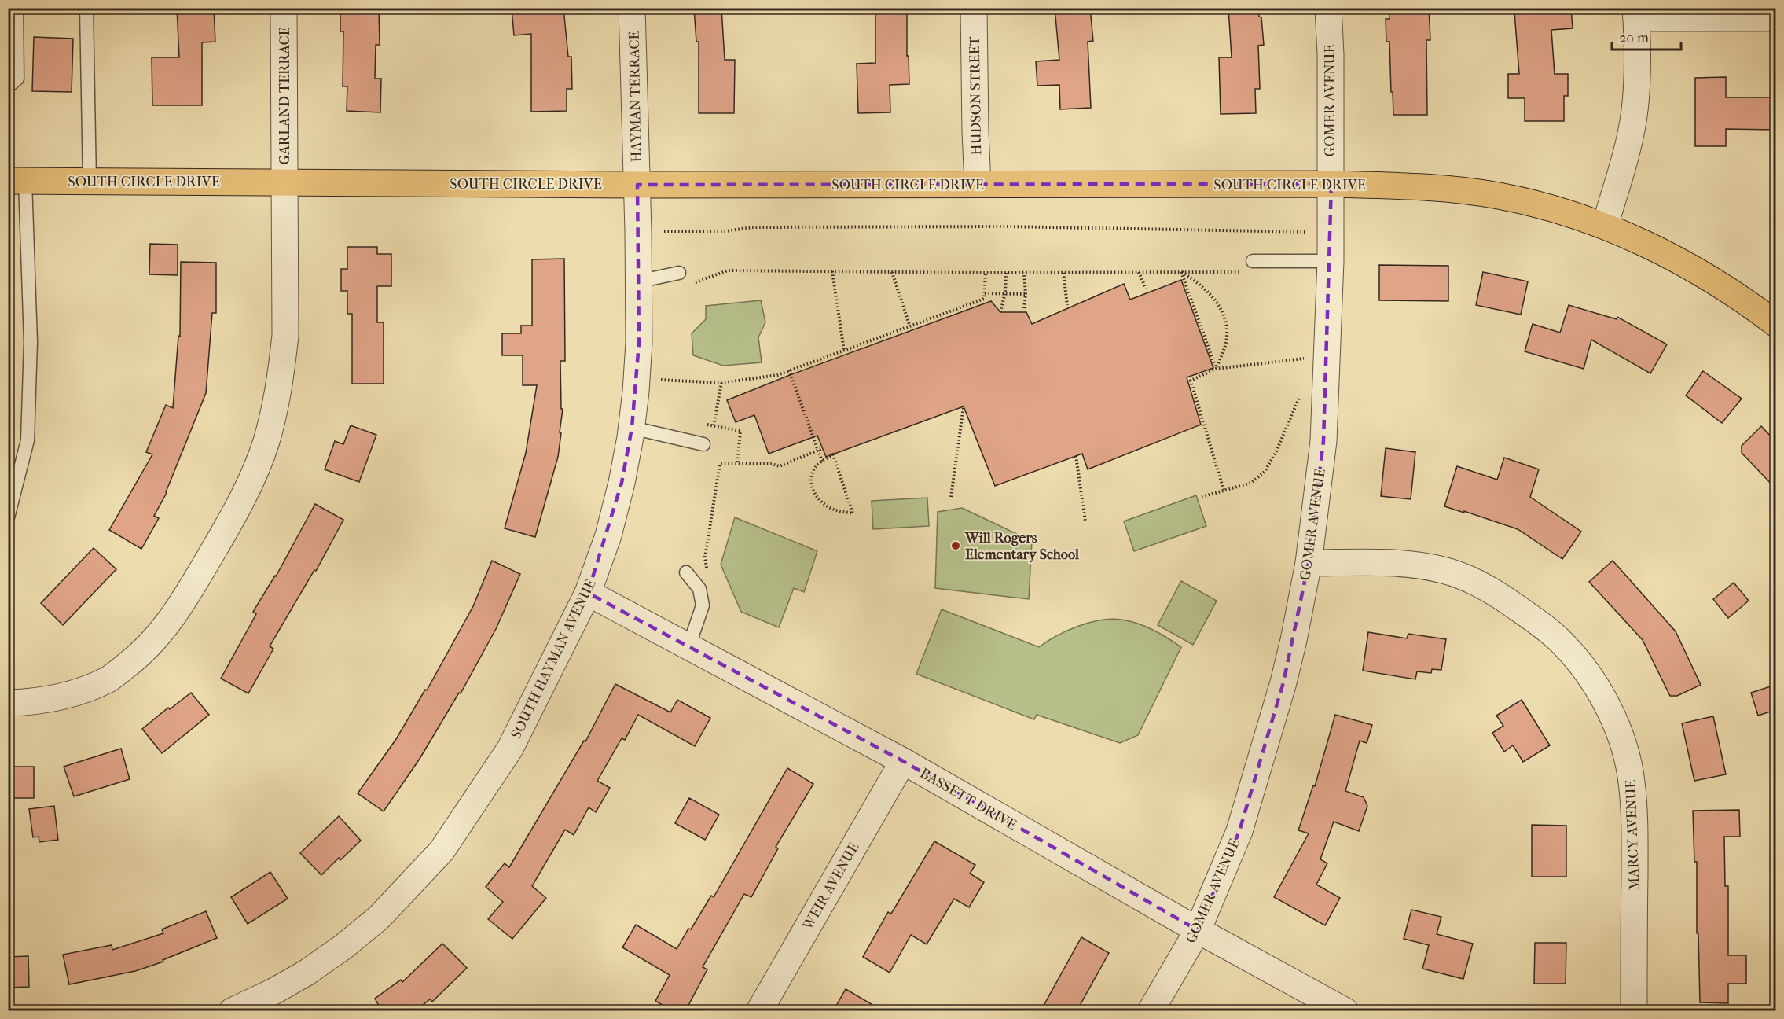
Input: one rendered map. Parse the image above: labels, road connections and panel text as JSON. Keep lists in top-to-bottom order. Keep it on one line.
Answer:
{"streets":{"main road":["SOUTH CIRCLE DRIVE"],"street":["GARLAND TERRACE","HUDSON STREET","HAYMAN TERRACE","GOMER AVENUE","SOUTH HAYMAN AVENUE","BASSETT DRIVE","MARCY AVENUE","WEIR AVENUE"]},"crossings":[["GARLAND TERRACE","SOUTH CIRCLE DRIVE"],["HUDSON STREET","SOUTH CIRCLE DRIVE"],["HAYMAN TERRACE","SOUTH CIRCLE DRIVE"],["HAYMAN TERRACE","SOUTH HAYMAN AVENUE"],["GOMER AVENUE","SOUTH CIRCLE DRIVE"],["GOMER AVENUE","BASSETT DRIVE"],["GOMER AVENUE","MARCY AVENUE"],["SOUTH CIRCLE DRIVE","SOUTH HAYMAN AVENUE"],["SOUTH HAYMAN AVENUE","BASSETT DRIVE"],["BASSETT DRIVE","WEIR AVENUE"]],"places":["Will Rogers Elementary School"],"scale_bar":"20 m"}
